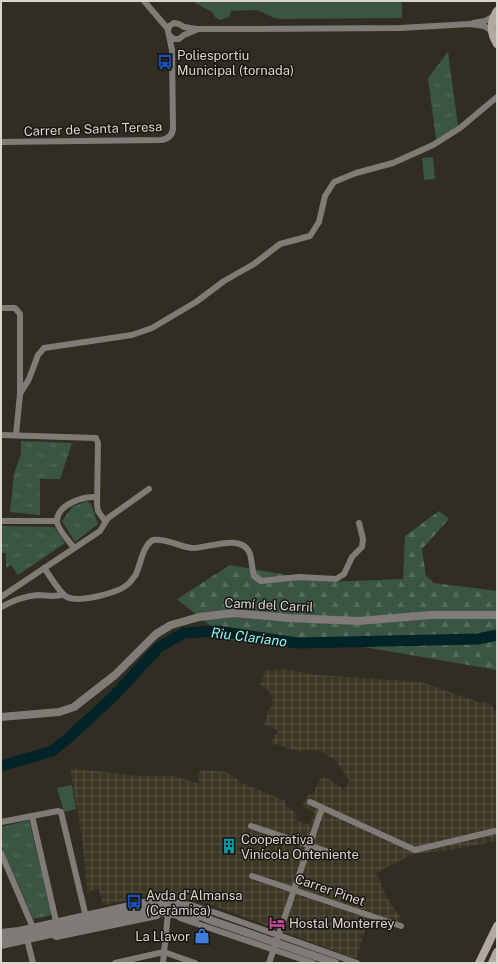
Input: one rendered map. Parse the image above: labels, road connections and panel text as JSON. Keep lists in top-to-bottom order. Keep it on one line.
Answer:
{"streets":{"street":["Carrer de Santa Teresa","Camí del Carril","Carrer Pinet"]},"water":["Riu Clariano"],"places":{"bus stop":["Poliesportiu Municipal (tornada)","Avda d'Almansa (Ceràmica)"],"building":["Cooperativa Vinícola Onteniente"],"hotel":["Hostal Monterrey"],"shop":["La Llavor"]}}
